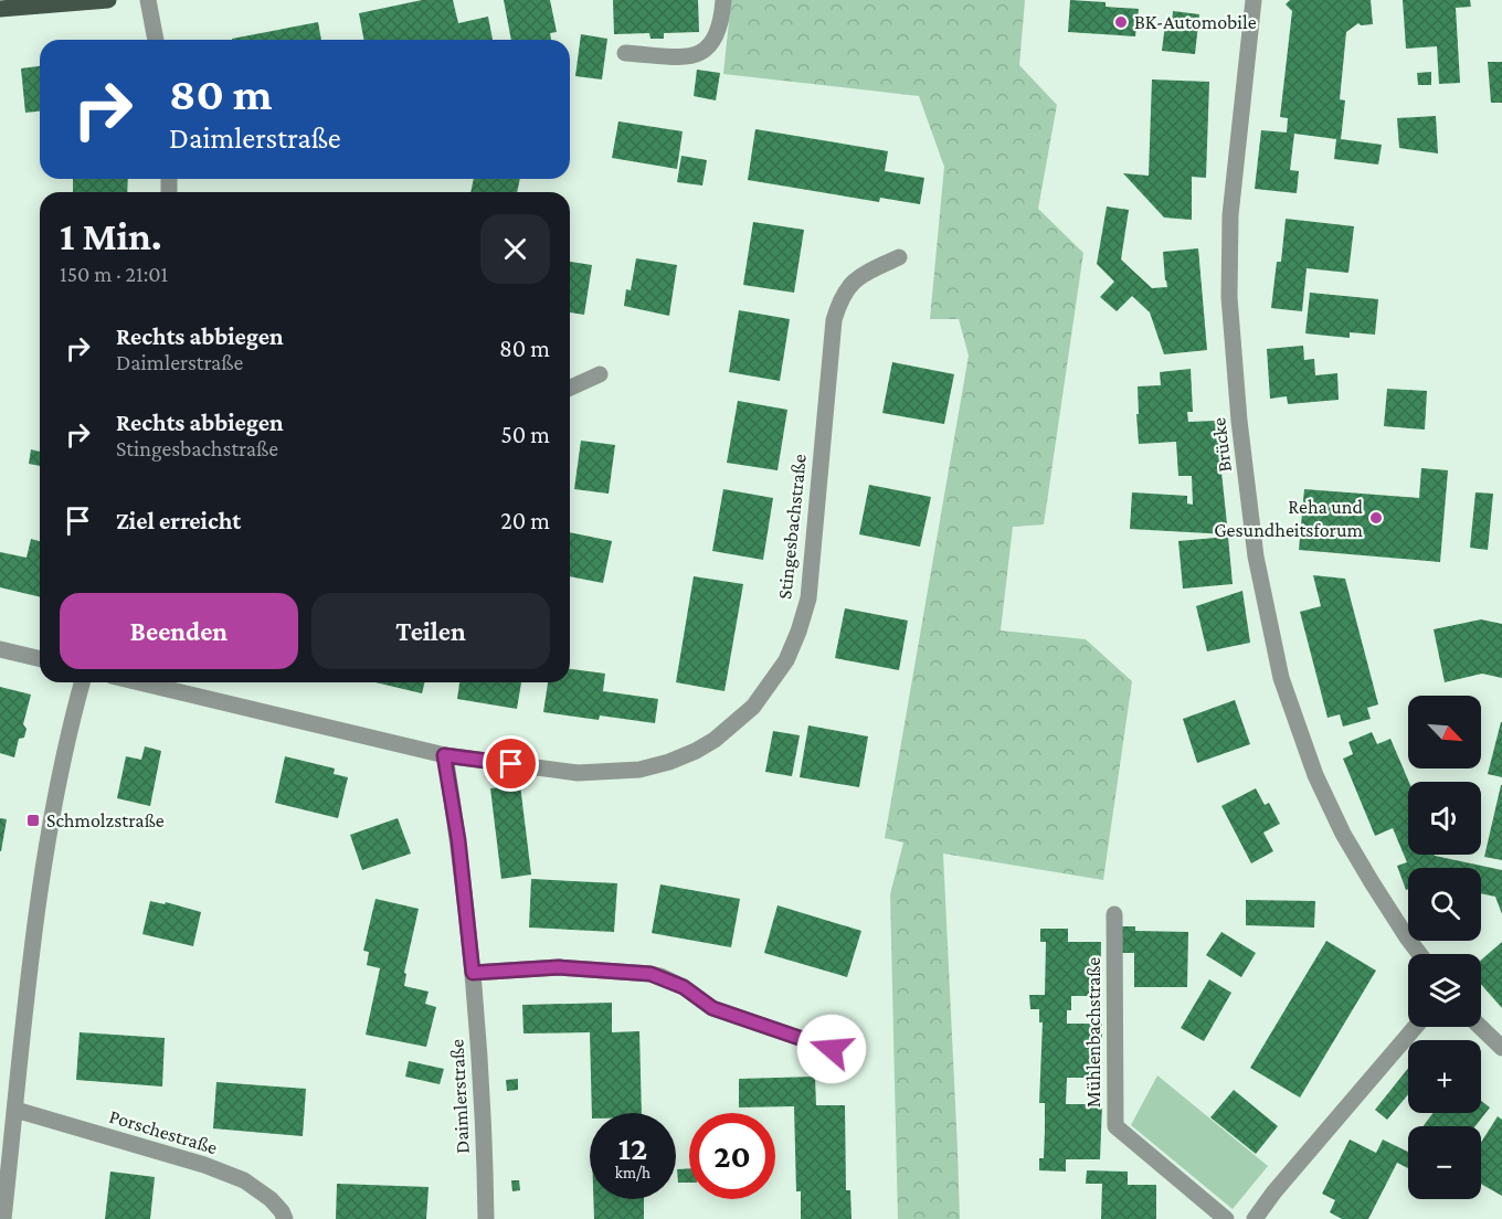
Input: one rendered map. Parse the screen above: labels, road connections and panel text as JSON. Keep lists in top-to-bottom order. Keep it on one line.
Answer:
{"streets":{"street":["Brücke","Stingesbachstraße","Mühlenbachstraße","Daimlerstraße","Porschestraße"]},"crossings":[["Stingesbachstraße","Daimlerstraße"]],"places":{"other":["BK-Automobile","Reha und Gesundheitsforum"],"transit":["Schmolzstraße"]},"north":"bottom right","page":{"turn":["80 m","Daimlerstraße"],"heading":["1 Min.","150 m · 21:01"],"list":[{"name":"Rechts abbiegen","note":"Daimlerstraße","value":"80 m"},{"name":"Rechts abbiegen","note":"Stingesbachstraße","value":"50 m"},{"name":"Ziel erreicht","value":"20 m"}],"buttons":["Beenden","Teilen"],"map_buttons":["+","−"],"speed":"12 km/h","limit":"20"}}
